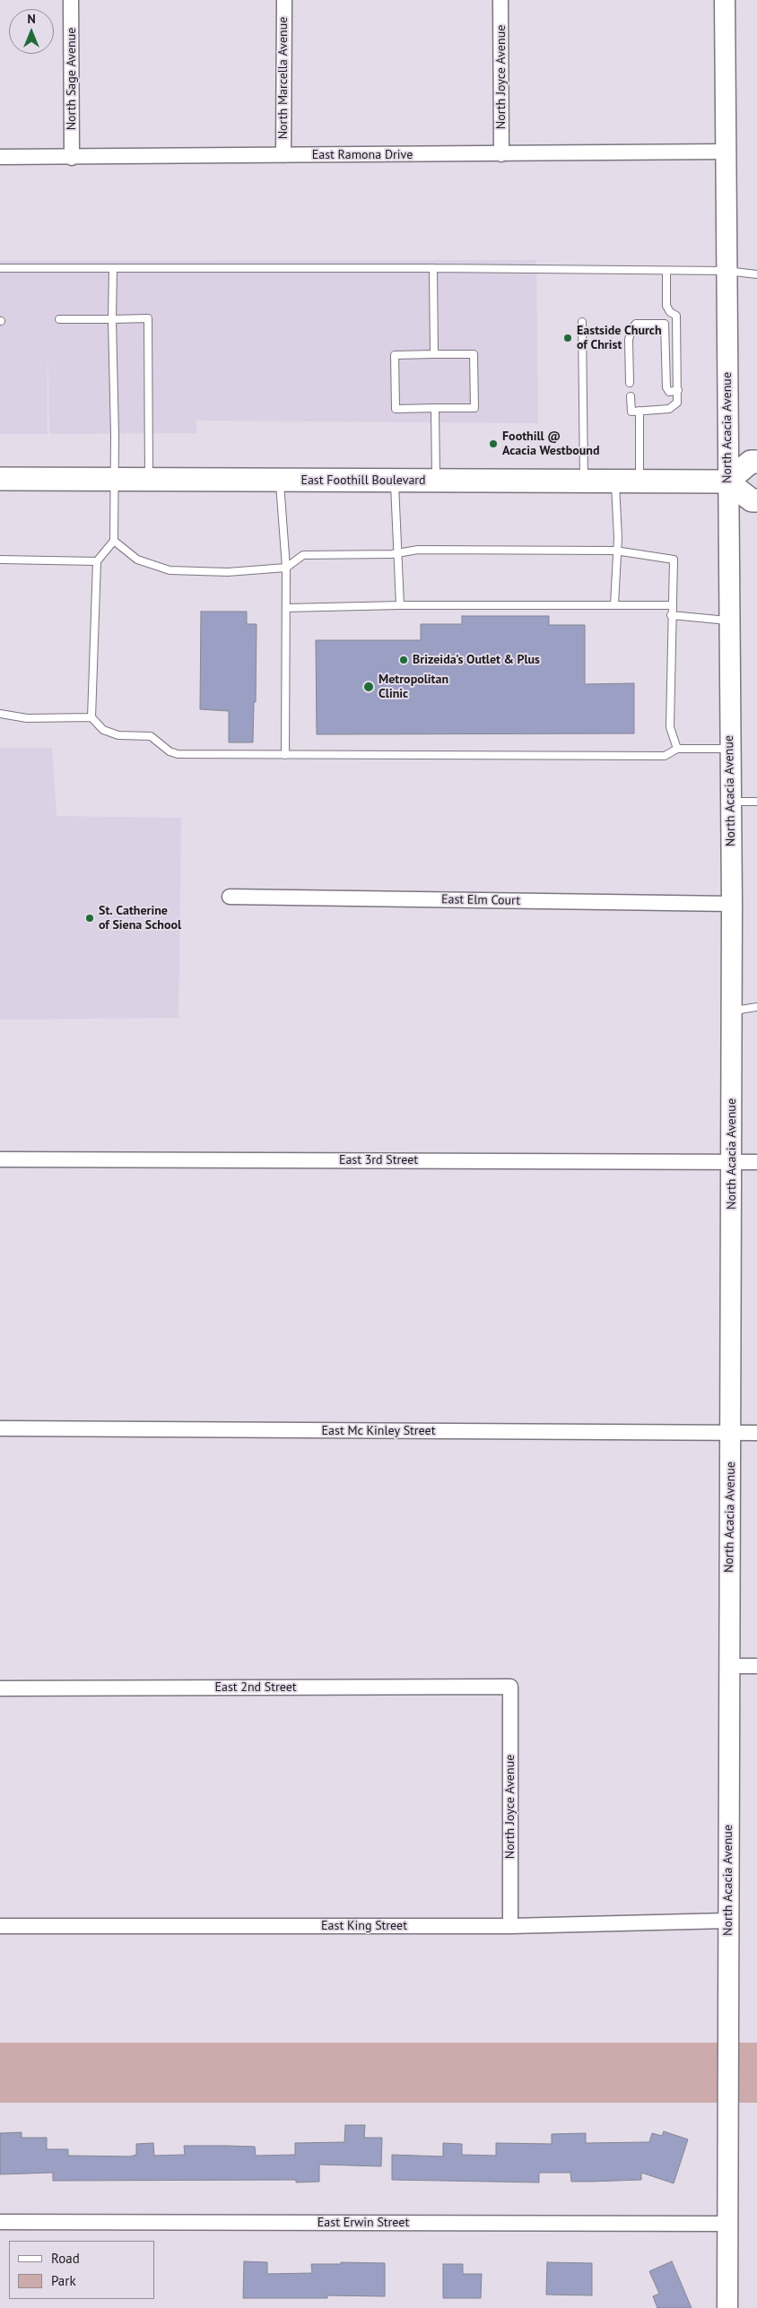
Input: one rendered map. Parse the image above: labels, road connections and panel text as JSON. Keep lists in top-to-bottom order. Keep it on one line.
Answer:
{"streets":{"main road":["East Foothill Boulevard"],"street":["North Joyce Avenue","North Marcella Avenue","North Sage Avenue","East Ramona Drive","North Acacia Avenue","East Elm Court","East 3rd Street","East Mc Kinley Street","East 2nd Street","East King Street","East Erwin Street"]},"crossings":[["North Joyce Avenue","East Ramona Drive"],["North Joyce Avenue","East 2nd Street"],["North Joyce Avenue","East King Street"],["North Marcella Avenue","East Ramona Drive"],["North Sage Avenue","East Ramona Drive"],["East Ramona Drive","North Acacia Avenue"],["North Acacia Avenue","East Foothill Boulevard"],["North Acacia Avenue","East Elm Court"],["North Acacia Avenue","East 3rd Street"],["North Acacia Avenue","East Mc Kinley Street"],["North Acacia Avenue","East King Street"],["North Acacia Avenue","East Erwin Street"]],"places":["Eastside Church of Christ","Foothill @ Acacia Westbound","Brizeida's Outlet & Plus","Metropolitan Clinic","St. Catherine of Siena School"],"legend":["Road","Park"],"north":"top"}
